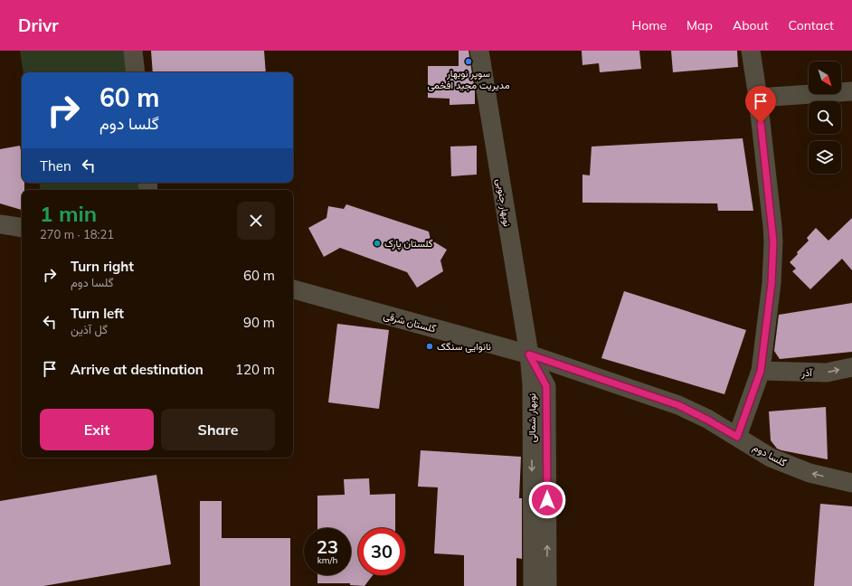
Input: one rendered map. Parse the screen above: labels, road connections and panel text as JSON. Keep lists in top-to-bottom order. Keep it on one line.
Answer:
{"streets":{"street":["نوبهار جنوبی","گلستان شرقی","آذر","نوبهار شمالی","گلسا دوم"]},"crossings":[["نوبهار جنوبی","گلستان شرقی"],["نوبهار جنوبی","نوبهار شمالی"],["نوبهار جنوبی","گلسا دوم"],["گلستان شرقی","نوبهار شمالی"],["گلستان شرقی","گلسا دوم"],["نوبهار شمالی","گلسا دوم"]],"one_way":["آذر","گلسا دوم"],"places":["سوپر نوبهار مدیریت مجید افخمی","گلستان پارک","نانوایی سنگک"],"north":"bottom right","page":{"header":"Drivr","nav":["Home","Map","About","Contact"],"turn":["60 m","گلسا دوم"],"then":"Then","heading":["1 min","270 m · 18:21"],"list":[{"name":"Turn right","note":"گلسا دوم","value":"60 m"},{"name":"Turn left","note":"گل آذین","value":"90 m"},{"name":"Arrive at destination","value":"120 m"}],"buttons":["Exit","Share"],"speed":"23 km/h","limit":"30"}}
